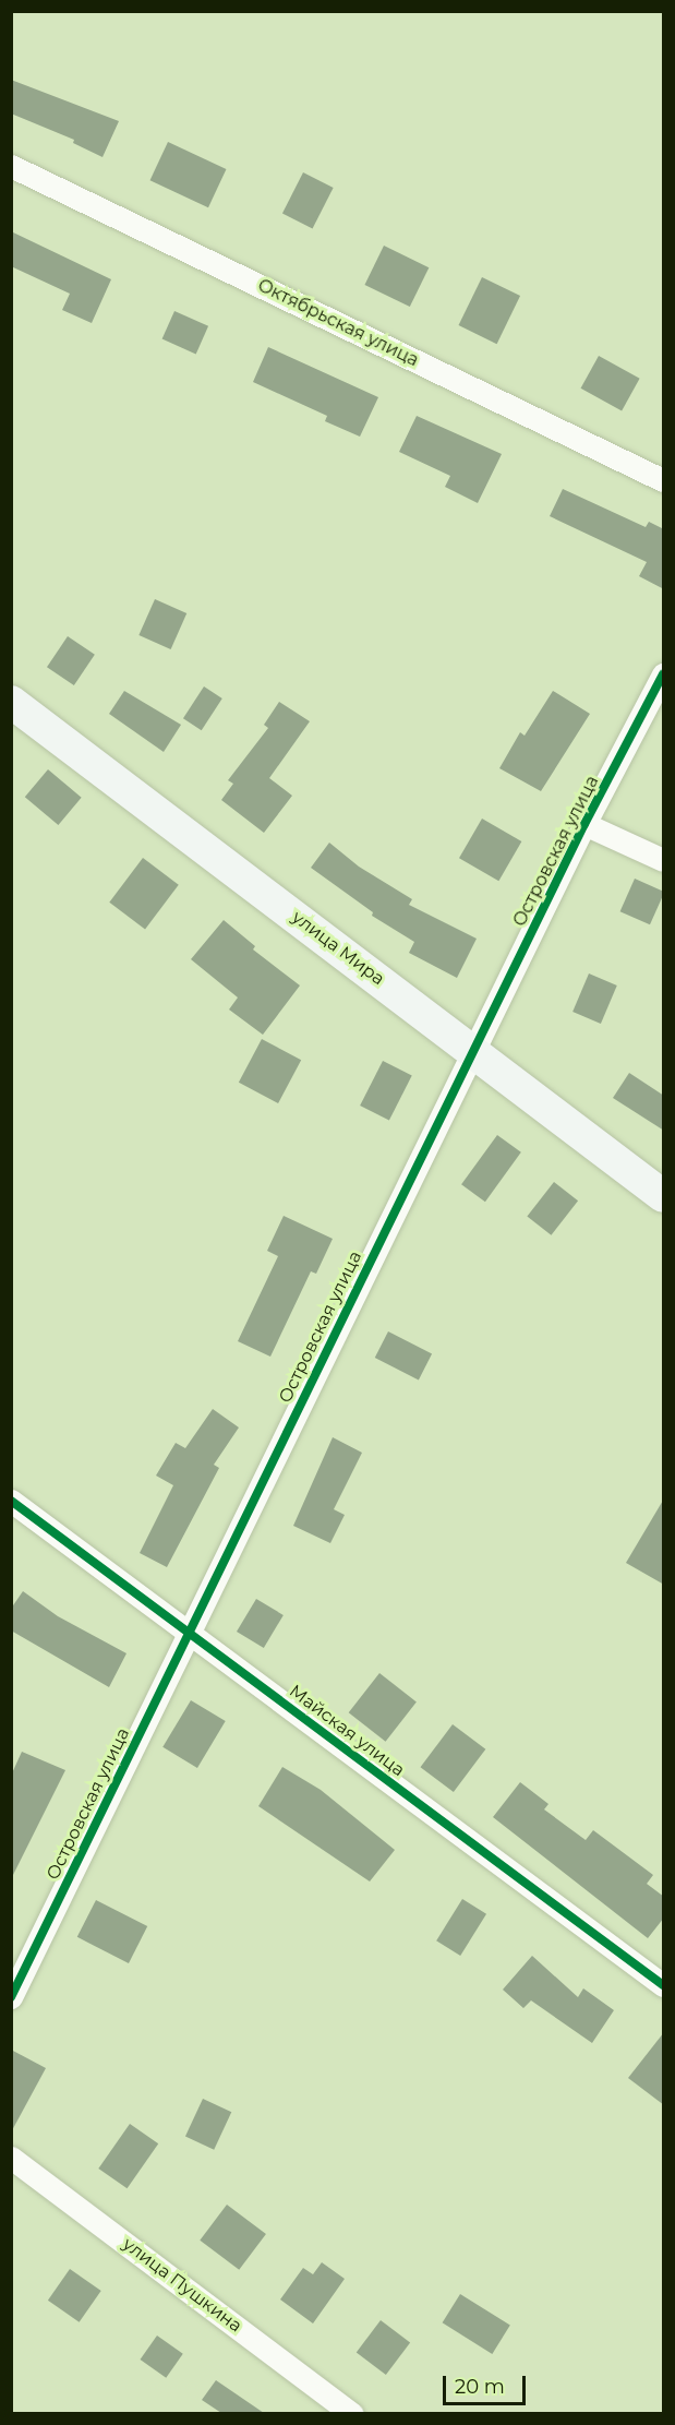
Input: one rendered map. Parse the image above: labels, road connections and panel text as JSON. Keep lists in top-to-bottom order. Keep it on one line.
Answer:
{"streets":{"main road":["улица Мира"],"street":["Октябрьская улица","Островская улица","Майская улица","улица Пушкина"]},"crossings":[["Островская улица","улица Мира"],["Островская улица","Майская улица"]],"scale_bar":"20 m"}
